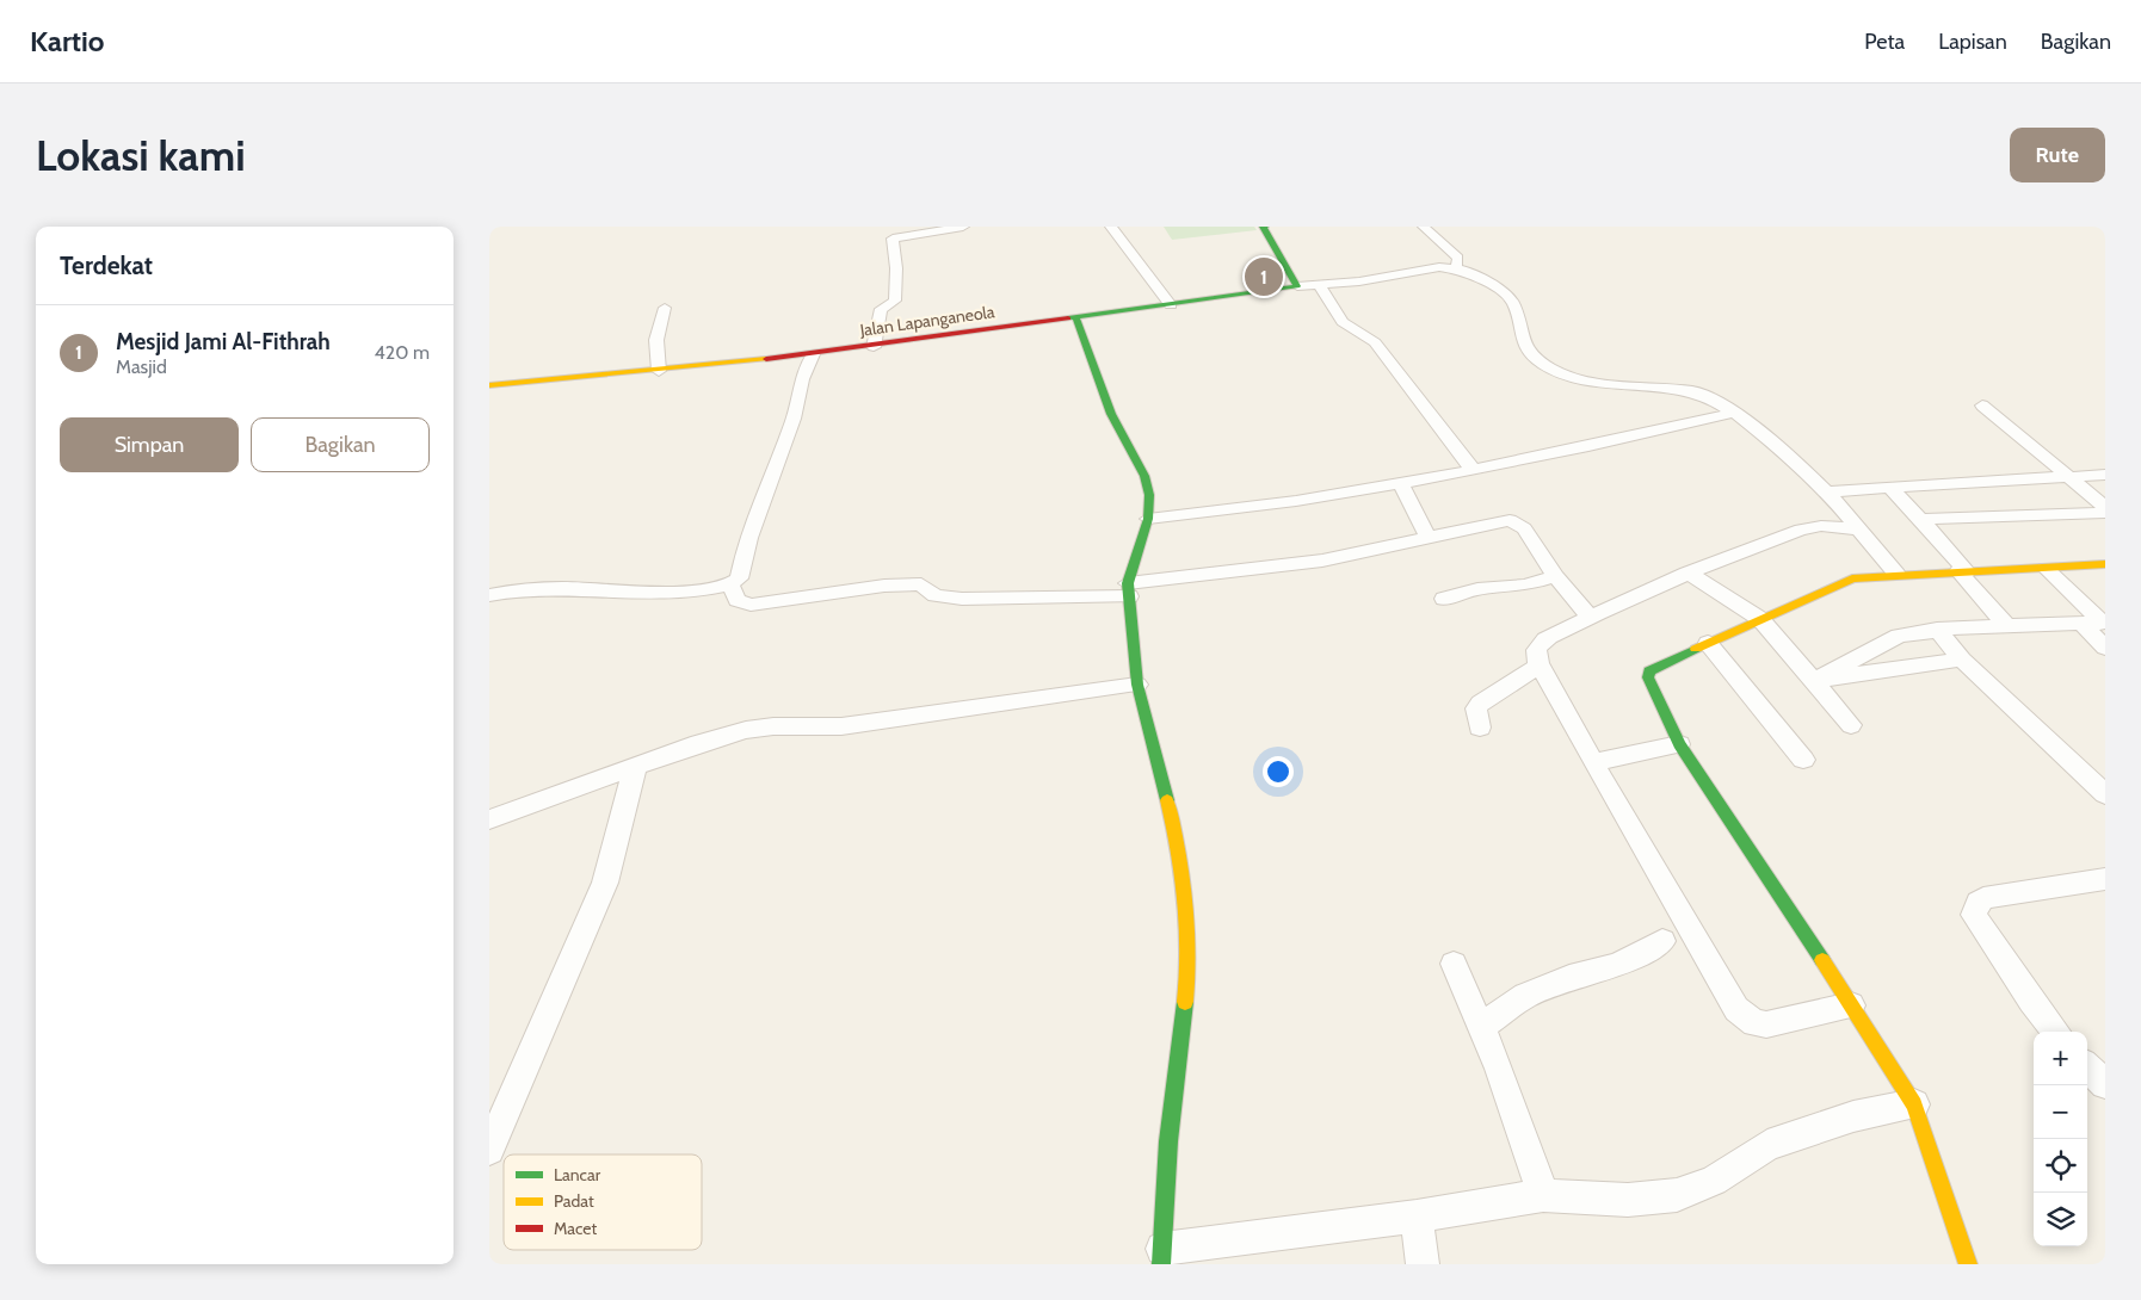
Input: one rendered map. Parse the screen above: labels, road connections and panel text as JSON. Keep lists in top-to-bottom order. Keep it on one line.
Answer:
{"streets":{"street":["Jalan Lapanganeola"]},"legend":["Lancar","Padat","Macet"],"page":{"header":"Kartio","nav":["Peta","Lapisan","Bagikan"],"buttons":["Rute",["Simpan","Bagikan"]],"title":"Lokasi kami","heading":"Terdekat","pins":"1","list":[{"mark":"1","name":"Mesjid Jami Al-Fithrah","note":"Masjid","value":"420 m"}],"map_buttons":["+","−"]}}
